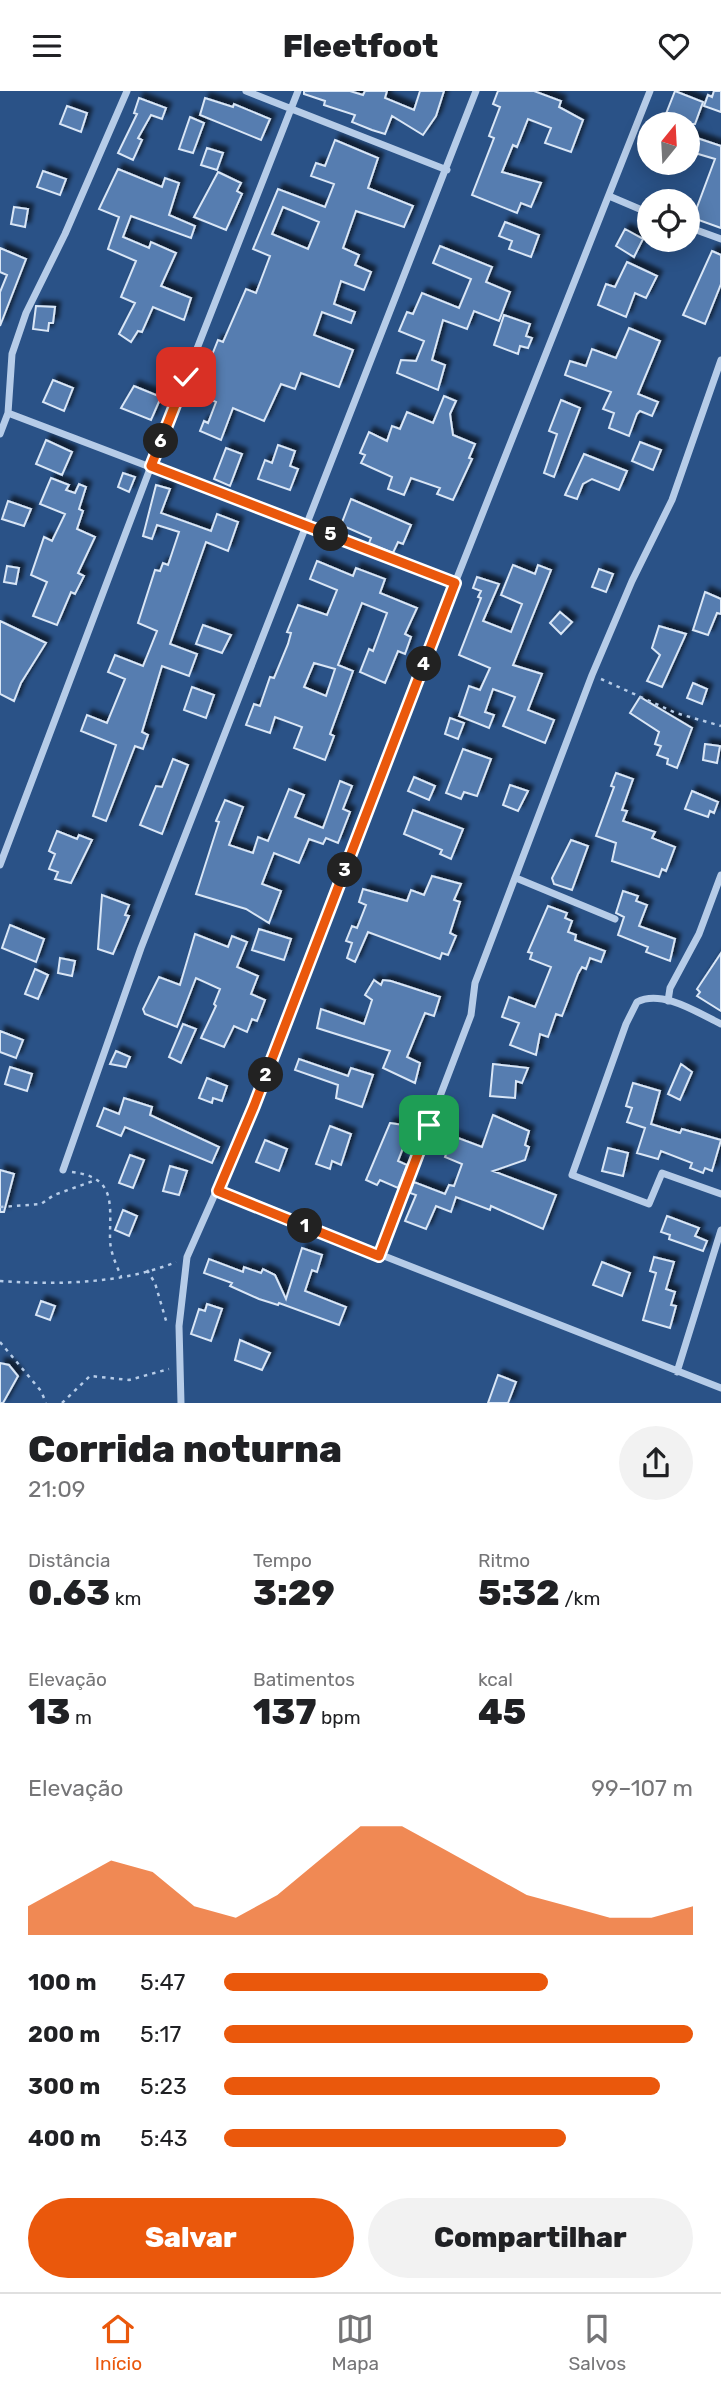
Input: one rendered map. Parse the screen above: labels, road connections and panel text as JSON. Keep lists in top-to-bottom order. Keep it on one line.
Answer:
{"north":"top","page":{"header":"Fleetfoot","pins":["6","5","4","3","2","1"],"heading":["Corrida noturna","21:09"],"stats":[["Distância","0.63 km"],["Tempo","3:29"],["Ritmo","5:32 /km"],["Elevação","13 m"],["Batimentos","137 bpm"],["kcal","45"]],"chart":["Elevação","99–107 m"],"list":[{"name":"100 m","note":"5:47"},{"name":"200 m","note":"5:17"},{"name":"300 m","note":"5:23"},{"name":"400 m","note":"5:43"}],"buttons":["Salvar","Compartilhar"],"tabs":["Início","Mapa","Salvos"]}}
